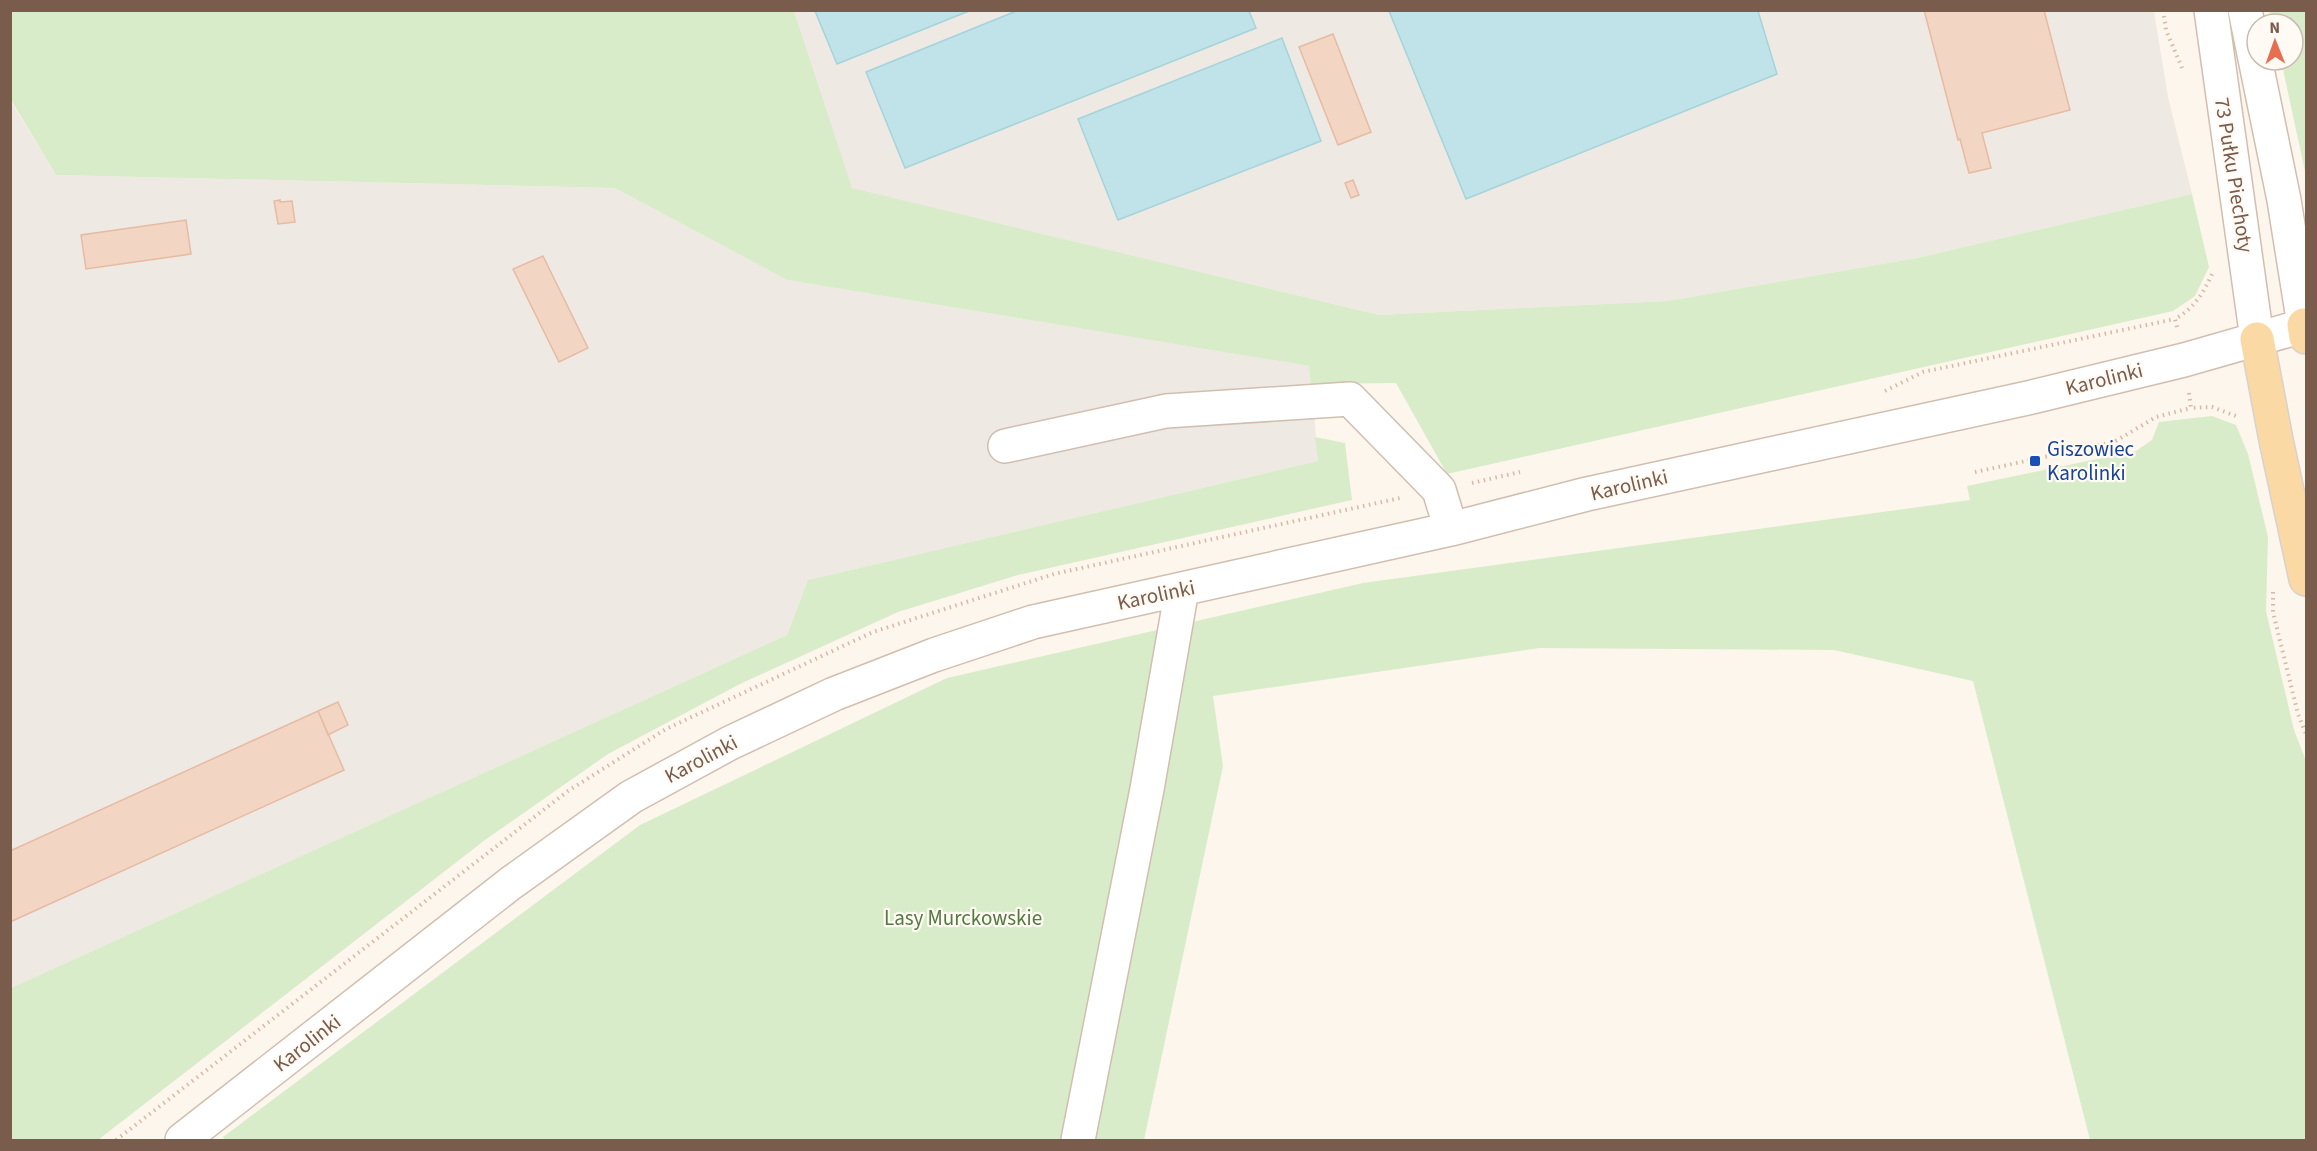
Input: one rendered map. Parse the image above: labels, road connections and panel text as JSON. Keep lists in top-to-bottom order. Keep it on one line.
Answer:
{"streets":{"street":["73 Pułku Piechoty","Karolinki"]},"crossings":[["73 Pułku Piechoty","Karolinki"]],"parks":["Lasy Murckowskie"],"places":{"transit":["Giszowiec Karolinki"]},"north":"top"}
